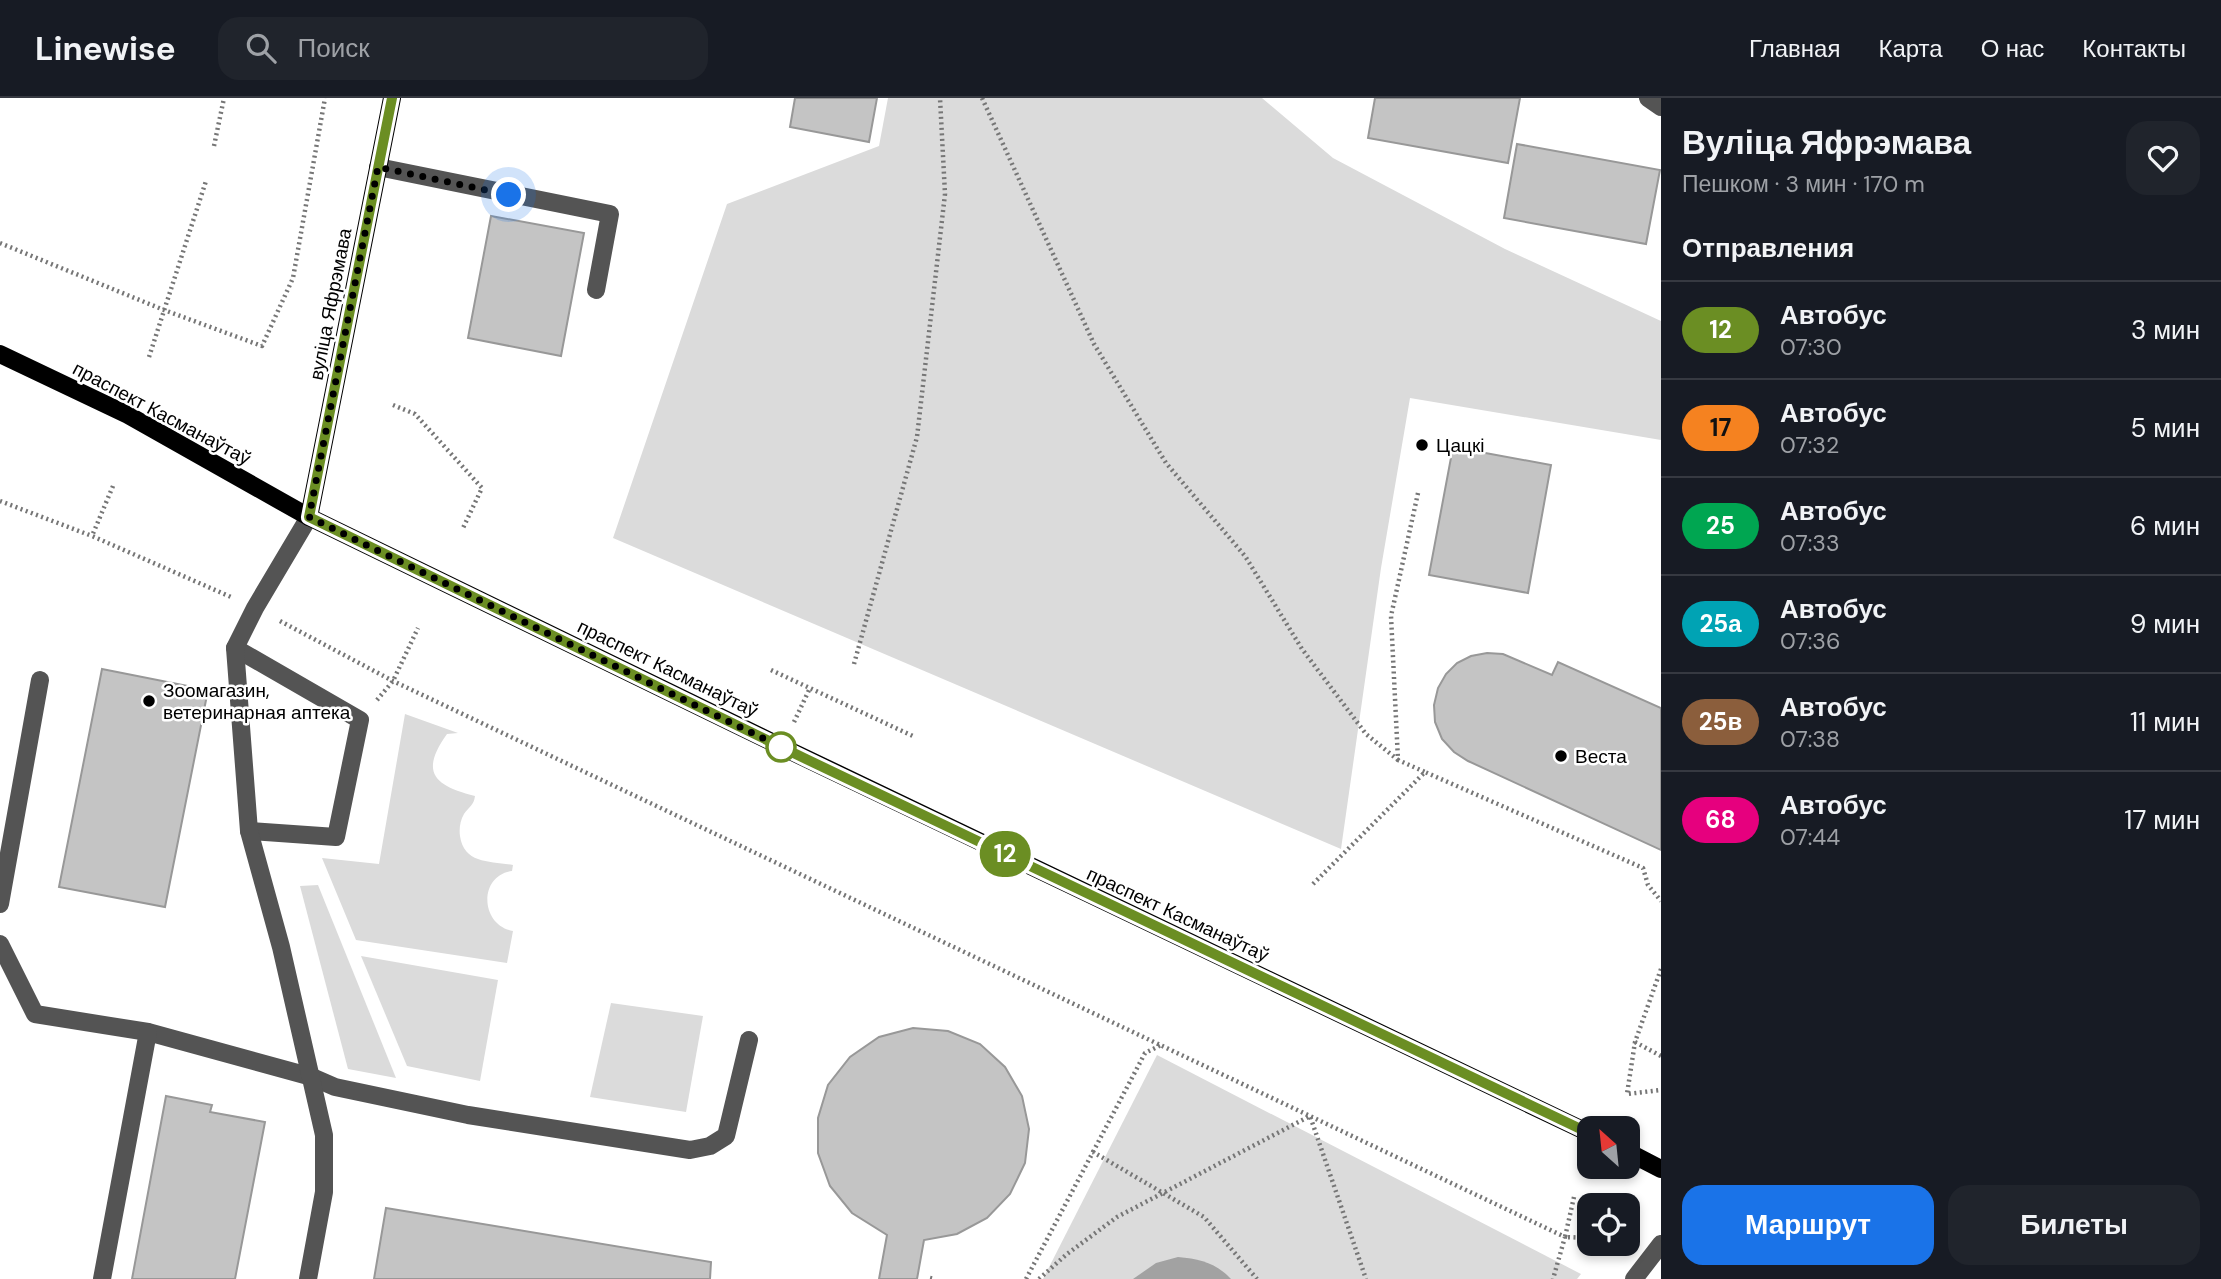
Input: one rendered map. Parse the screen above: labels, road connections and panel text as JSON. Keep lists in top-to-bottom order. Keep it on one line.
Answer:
{"streets":{"main road":["вуліца Яфрэмава","праспект Касманаўтаў"]},"crossings":[["вуліца Яфрэмава","праспект Касманаўтаў"]],"places":["Цацкі","Зоомагазин, ветеринарная аптека","Веста"],"lines":["bus line 12"],"north":"top left","page":{"header":"Linewise","search":"Поиск","nav":["Главная","Карта","О нас","Контакты"],"on_map":"12","heading":[["Вуліца Яфрэмава","Пешком · 3 мин · 170 m"],"Отправления"],"list":[{"mark":"12","name":"Автобус","note":"07:30","value":"3 мин"},{"mark":"17","name":"Автобус","note":"07:32","value":"5 мин"},{"mark":"25","name":"Автобус","note":"07:33","value":"6 мин"},{"mark":"25а","name":"Автобус","note":"07:36","value":"9 мин"},{"mark":"25в","name":"Автобус","note":"07:38","value":"11 мин"},{"mark":"68","name":"Автобус","note":"07:44","value":"17 мин"}],"buttons":["Маршрут","Билеты"]}}
